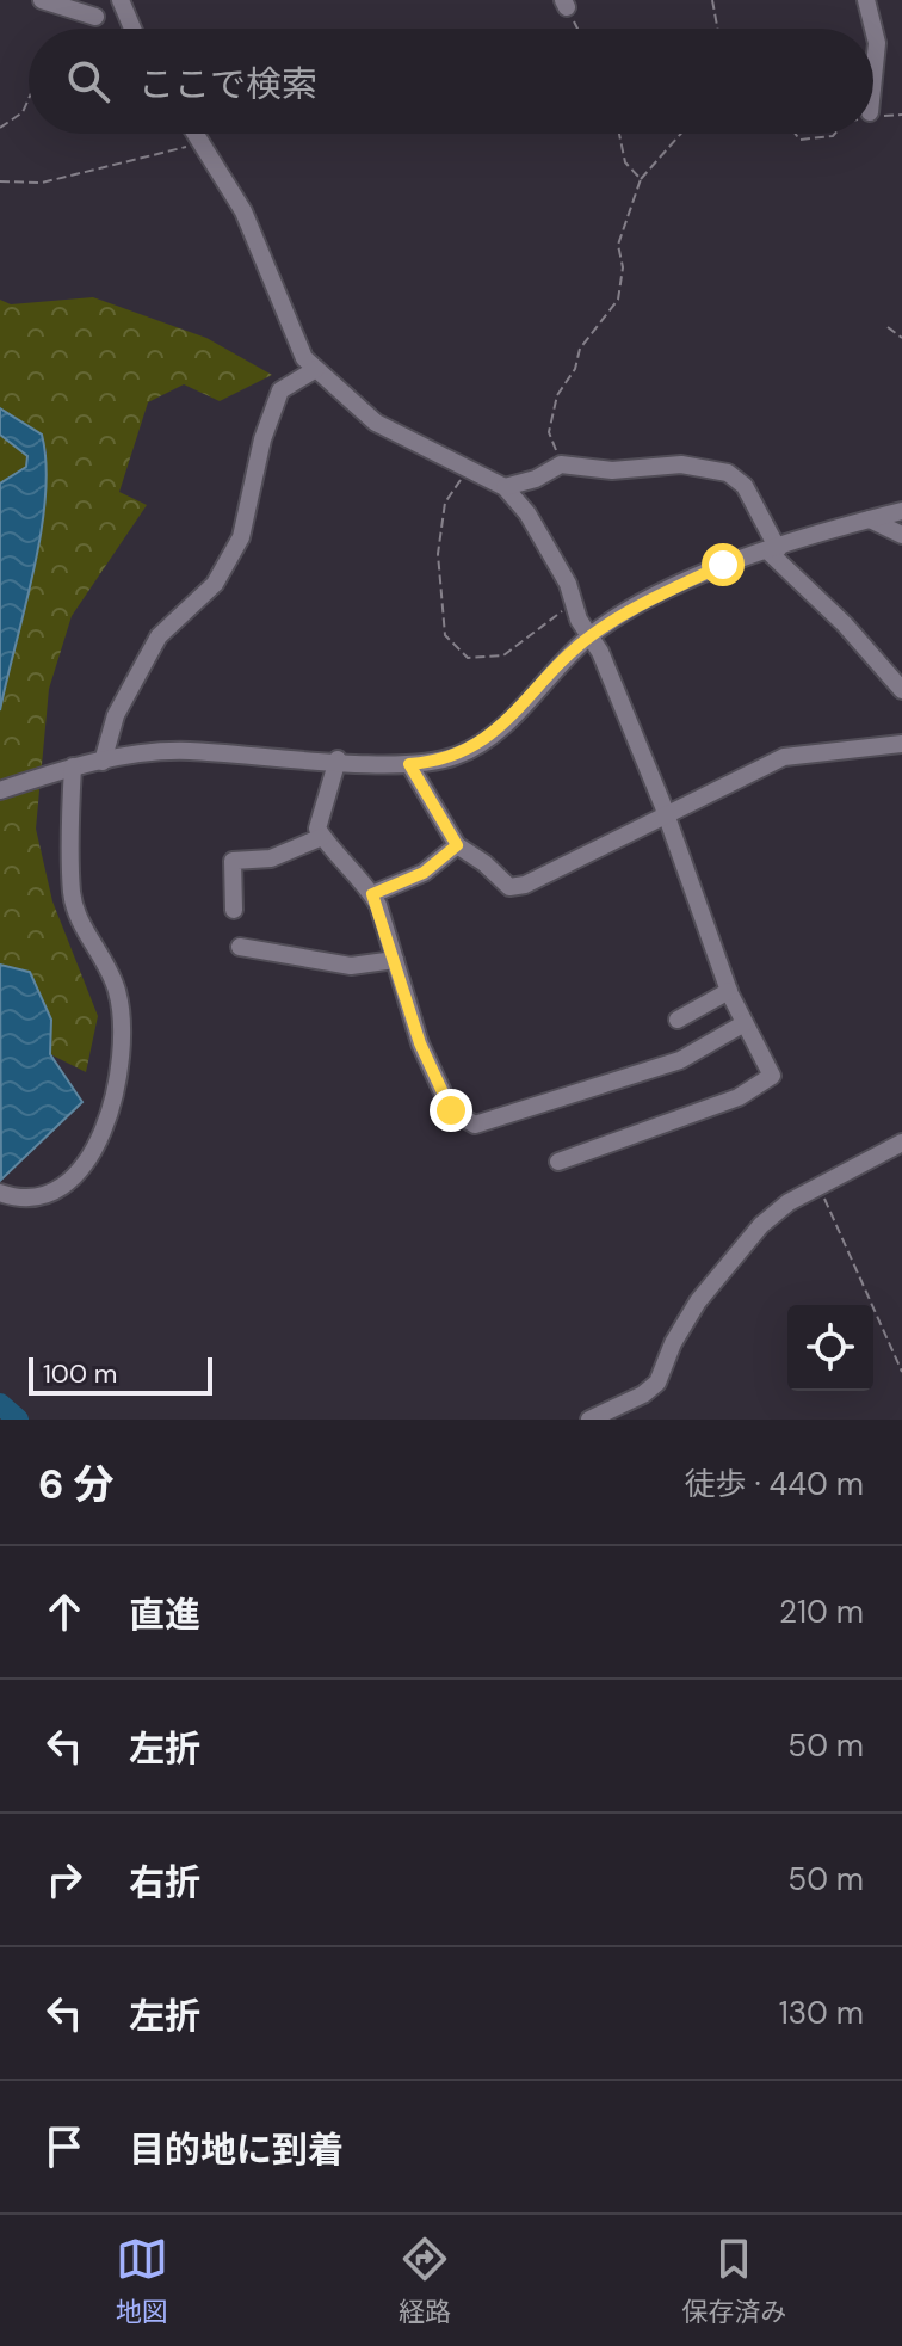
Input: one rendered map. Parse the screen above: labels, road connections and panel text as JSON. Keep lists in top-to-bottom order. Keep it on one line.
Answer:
{"scale_bar":"100 m","page":{"search":"ここで検索","scale":"100 m","heading":["6 分","徒歩 · 440 m"],"list":[["直進","210 m"],["左折","50 m"],["右折","50 m"],["左折","130 m"],"目的地に到着"],"nav":["地図","経路","保存済み"]}}
